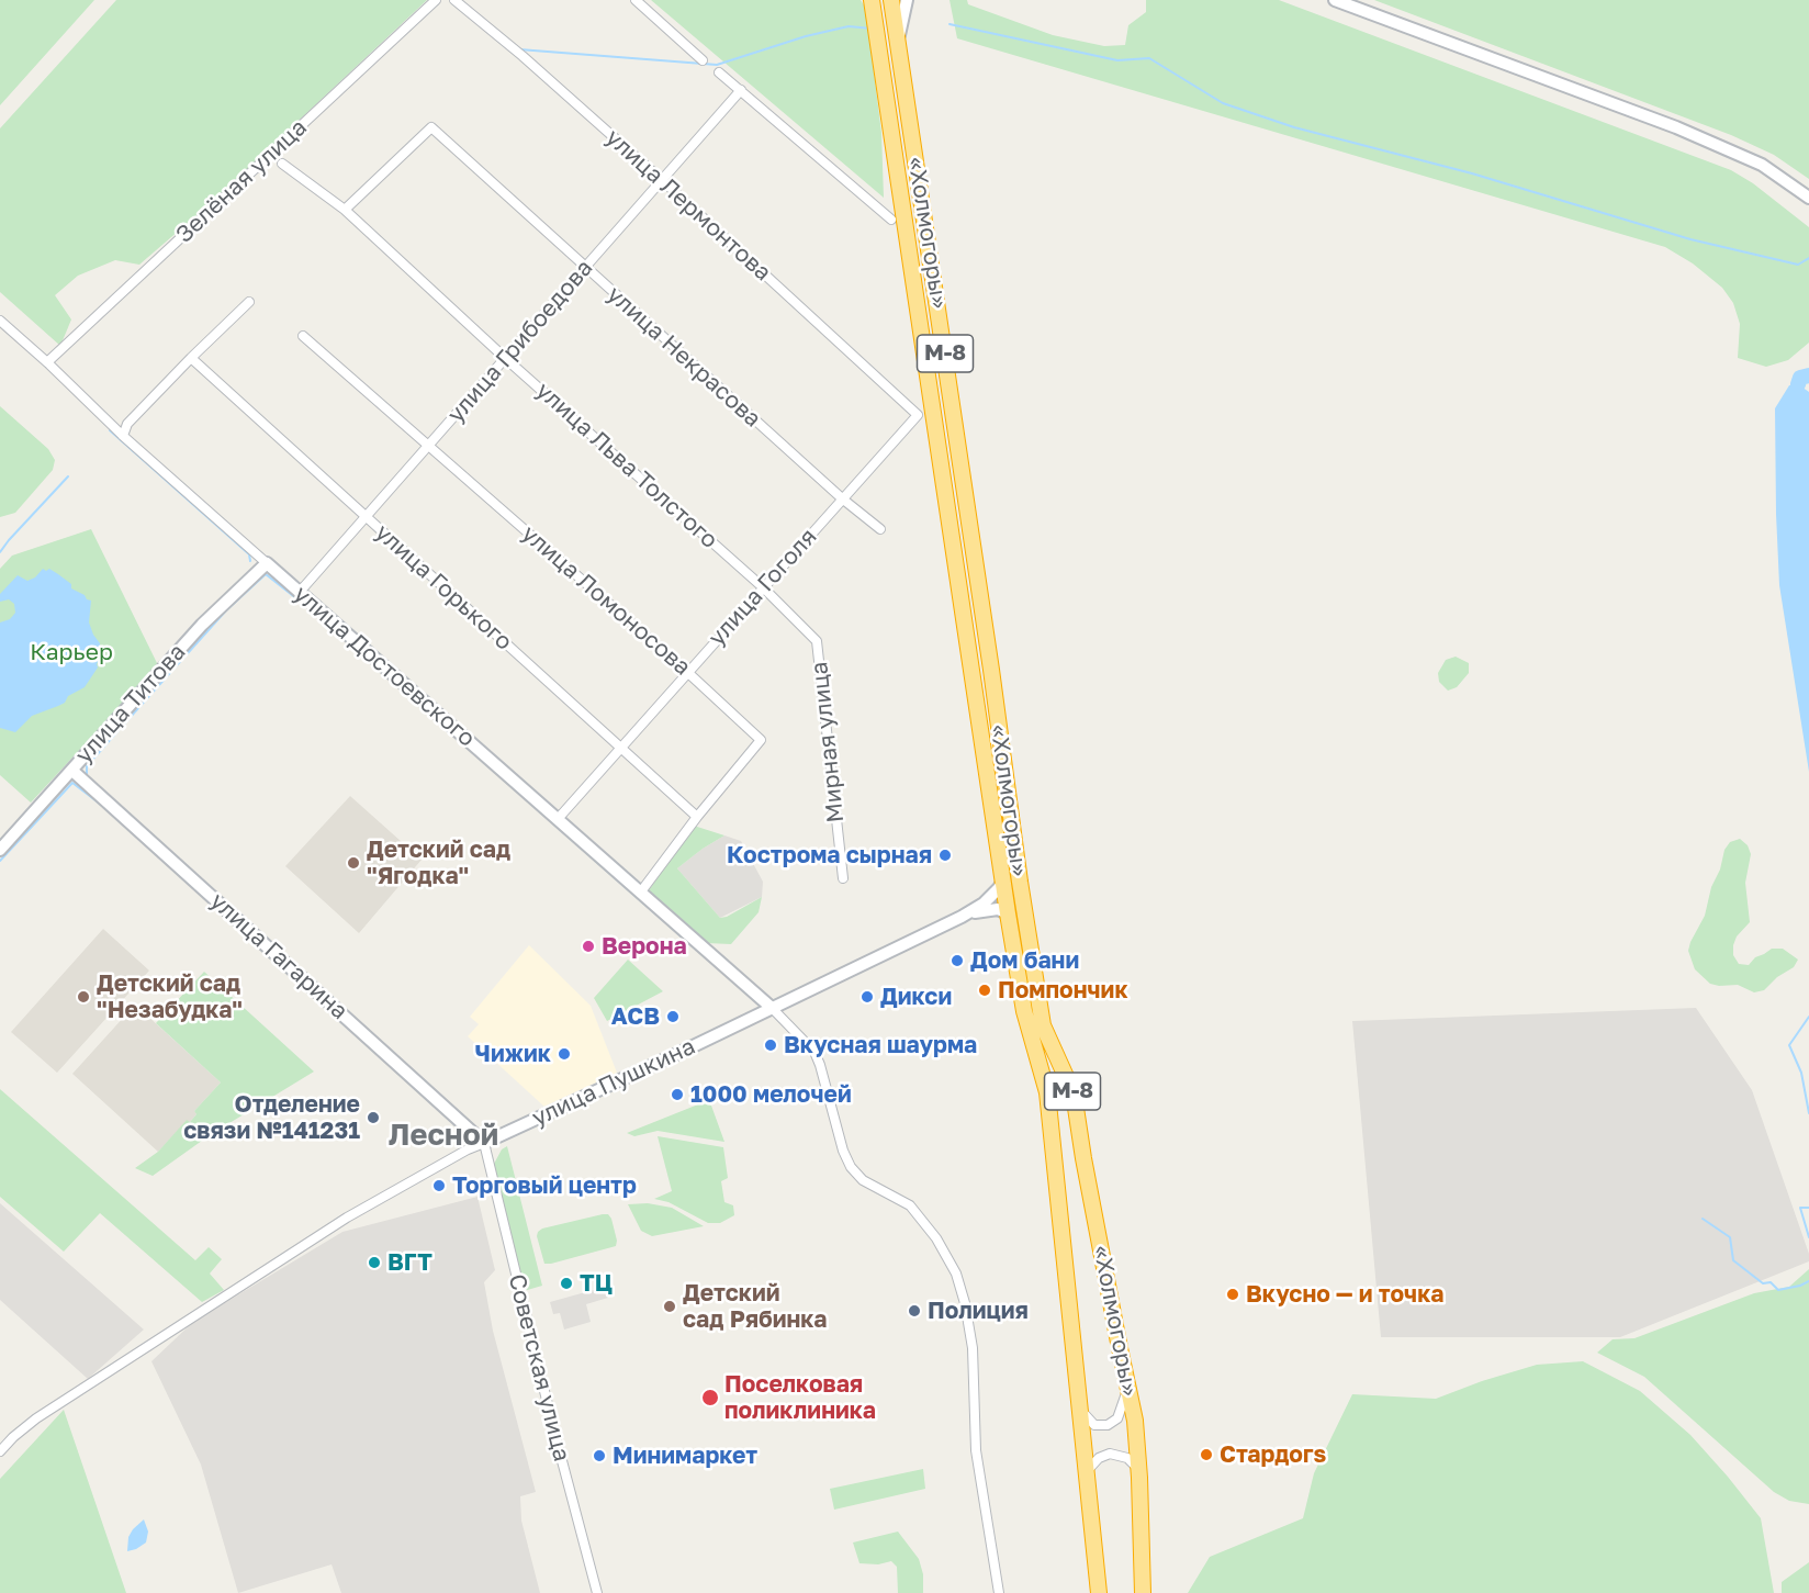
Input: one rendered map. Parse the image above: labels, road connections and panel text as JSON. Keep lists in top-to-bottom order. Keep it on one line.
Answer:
{"streets":{"highway":["«Холмогоры»","М-8"],"street":["Зелёная улица","улица Лермонтова","улица Грибоедова","улица Некрасова","улица Льва Толстого","улица Горького","улица Гоголя","улица Ломоносова","улица Достоевского","улица Титова","Мирная улица","улица Гагарина","улица Пушкина","Советская улица"]},"crossings":[["Зелёная улица","улица Достоевского"],["улица Лермонтова","улица Грибоедова"],["улица Лермонтова","улица Гоголя"],["улица Грибоедова","улица Некрасова"],["улица Грибоедова","улица Льва Толстого"],["улица Грибоедова","улица Горького"],["улица Грибоедова","улица Ломоносова"],["улица Грибоедова","улица Достоевского"],["улица Некрасова","улица Льва Толстого"],["улица Некрасова","улица Гоголя"],["улица Льва Толстого","улица Гоголя"],["улица Льва Толстого","Мирная улица"],["улица Горького","улица Гоголя"],["улица Горького","улица Ломоносова"],["улица Гоголя","улица Ломоносова"],["улица Гоголя","улица Достоевского"],["улица Гоголя","Мирная улица"],["улица Ломоносова","улица Достоевского"],["улица Достоевского","улица Титова"],["улица Достоевского","улица Пушкина"],["улица Титова","улица Гагарина"],["улица Гагарина","улица Пушкина"],["улица Гагарина","Советская улица"],["улица Пушкина","Советская улица"]],"districts":["Лесной"],"parks":["Карьер"],"places":["Кострома сырная","Детский сад \"Ягодка\"","Верона","Дом бани","Помпончик","Детский сад \"Незабудка\"","Дикси","АСВ","Вкусная шаурма","Чижик","1000 мелочей","Отделение связи №141231","Торговый центр","ВГТ","ТЦ","Вкусно — и точка","Детский сад Рябинка","Полиция","Поселковая поликлиника","Стардогs","Минимаркет"]}
